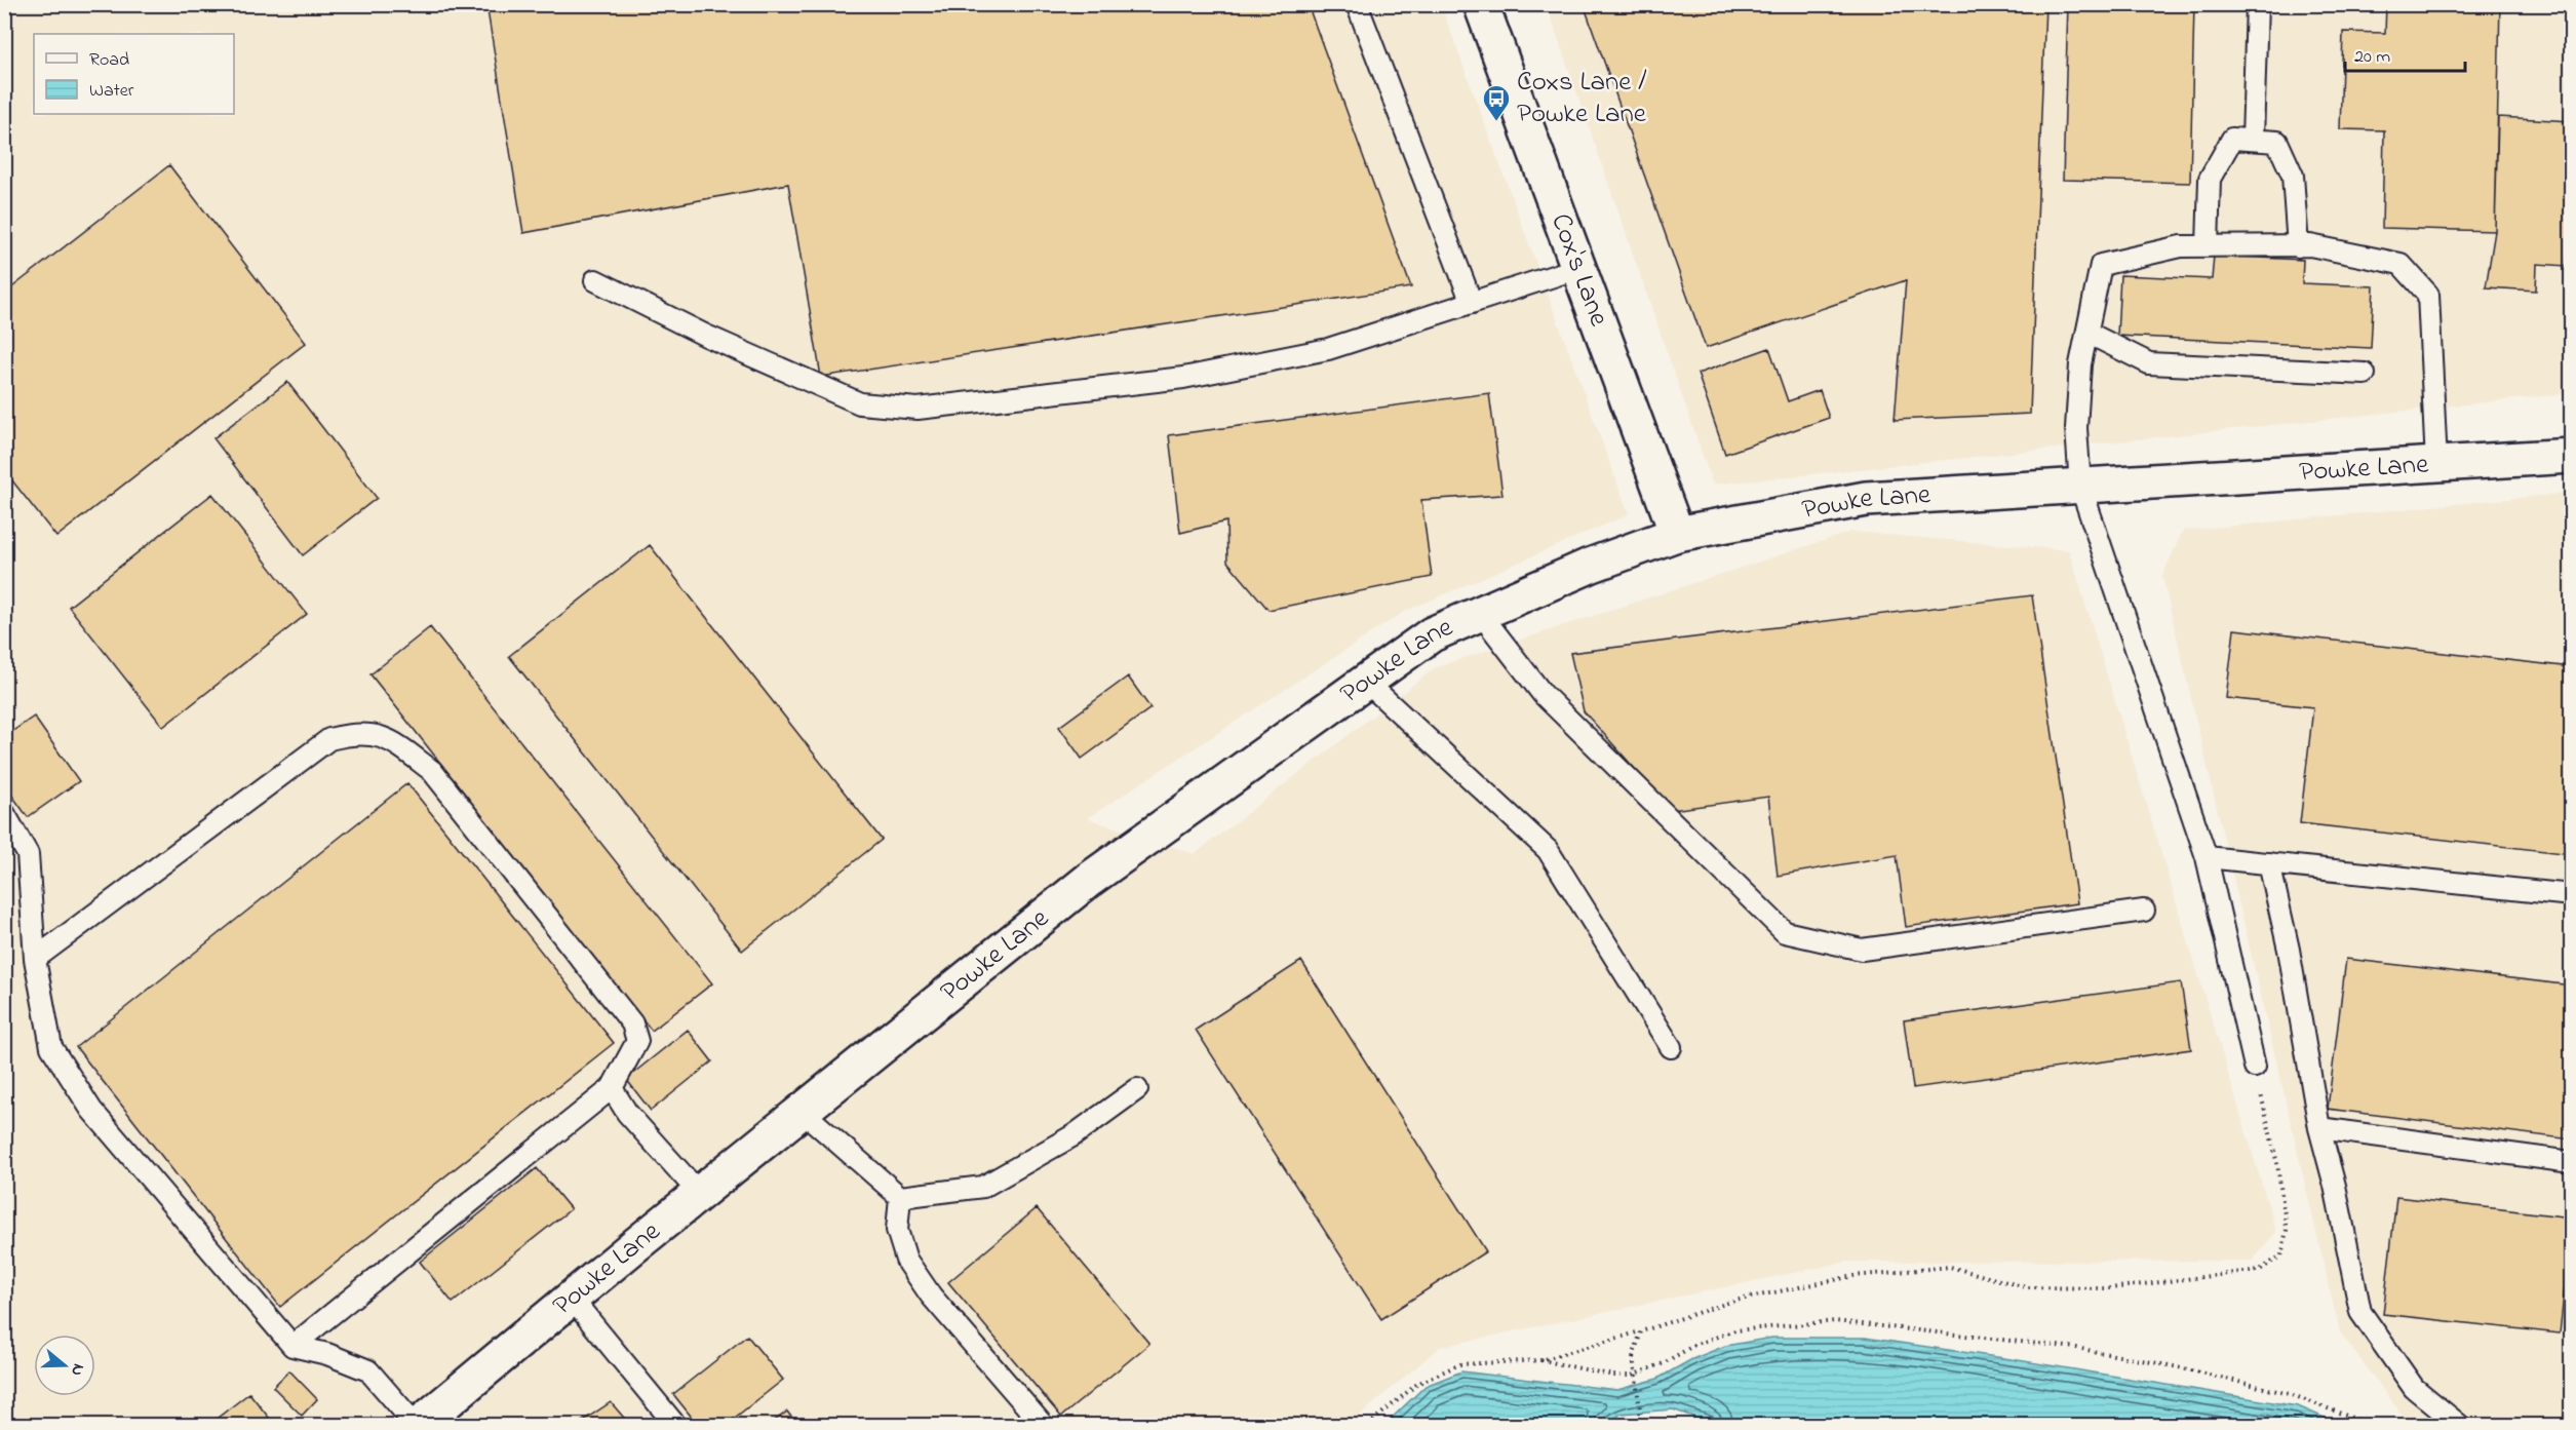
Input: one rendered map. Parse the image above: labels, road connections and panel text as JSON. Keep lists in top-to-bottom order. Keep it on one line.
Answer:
{"streets":{"street":["Cox's Lane","Powke Lane"]},"crossings":[["Cox's Lane","Powke Lane"]],"places":{"bus stop":["Coxs Lane / Powke Lane"]},"legend":["Road","Water"],"scale_bar":"20 m","north":"right"}
